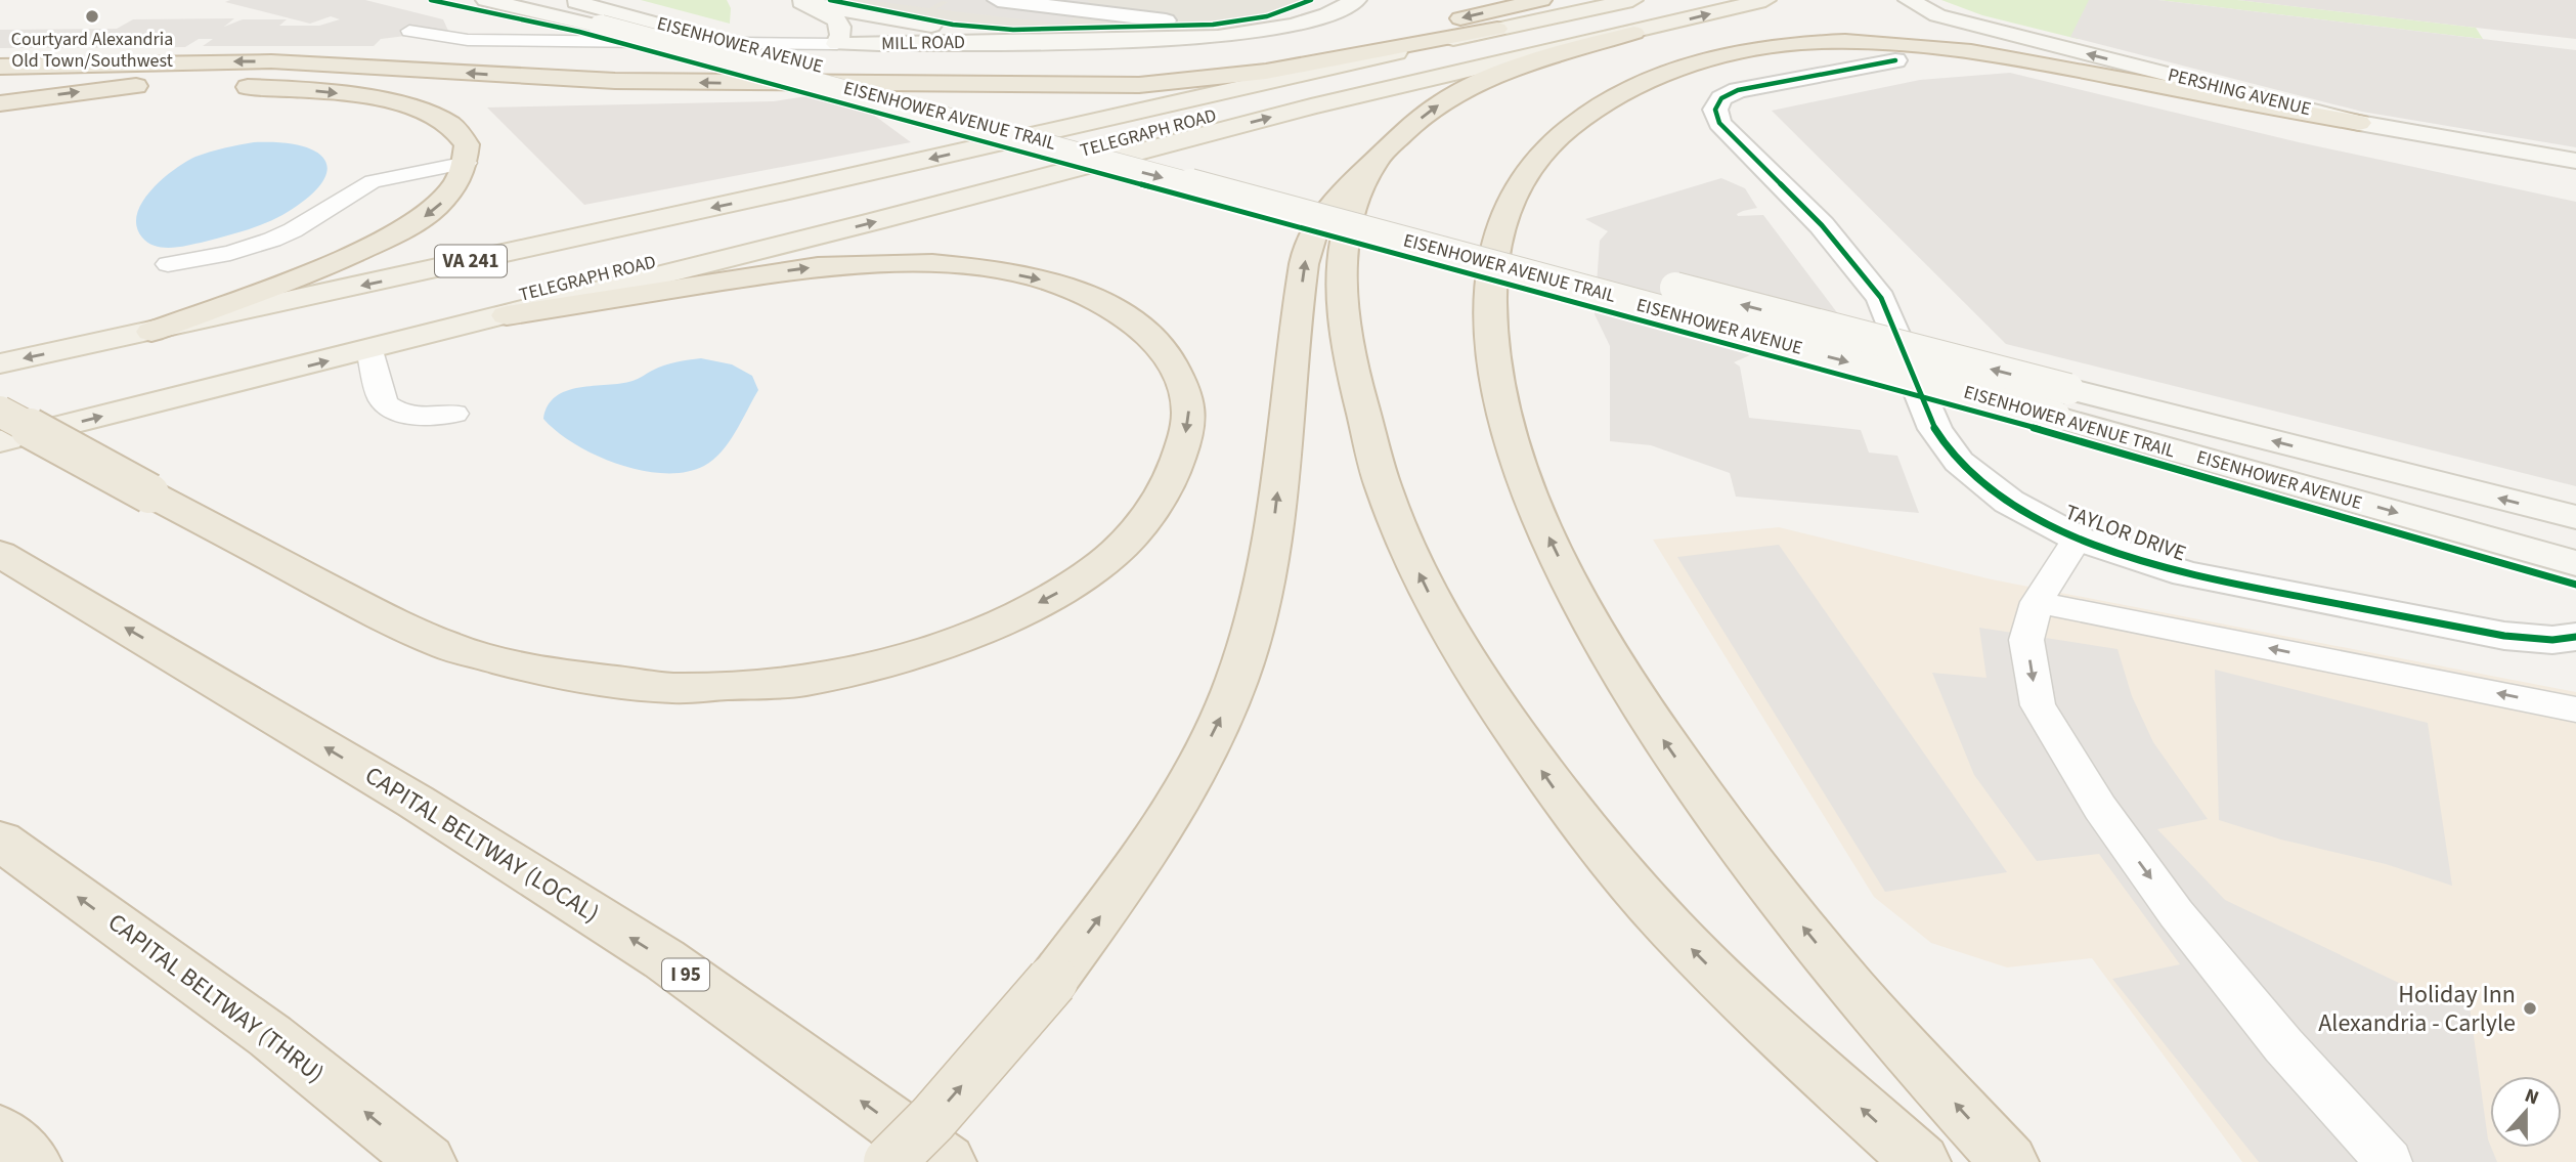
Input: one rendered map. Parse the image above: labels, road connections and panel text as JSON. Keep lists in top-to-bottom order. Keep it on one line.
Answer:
{"streets":{"highway":["CAPITAL BELTWAY (LOCAL)","I 95","CAPITAL BELTWAY (THRU)"],"main road":["MILL ROAD","EISENHOWER AVENUE","PERSHING AVENUE","TELEGRAPH ROAD","VA 241"],"street":["TAYLOR DRIVE"],"cycle path":["EISENHOWER AVENUE TRAIL"]},"one_way":["PERSHING AVENUE","CAPITAL BELTWAY (LOCAL)","CAPITAL BELTWAY (THRU)"],"places":["Courtyard Alexandria Old Town/Southwest","Holiday Inn Alexandria - Carlyle"],"north":"top"}
